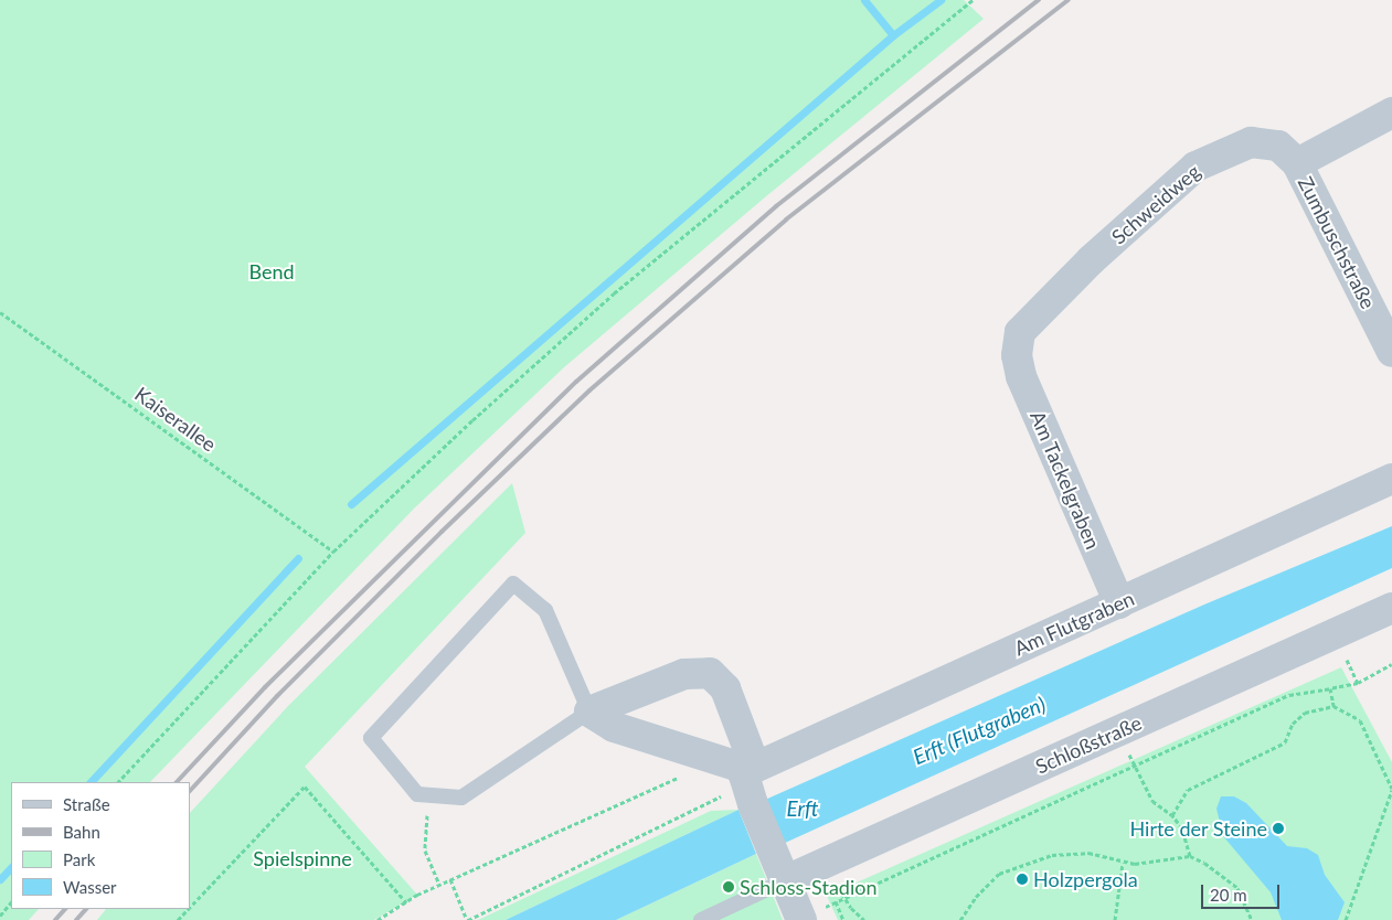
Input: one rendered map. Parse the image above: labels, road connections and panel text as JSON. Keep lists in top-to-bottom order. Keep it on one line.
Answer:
{"streets":{"street":["Schweidweg","Zumbuschstraße","Am Tackelgraben","Am Flutgraben","Schloßstraße"],"path":["Kaiserallee"]},"crossings":[["Schweidweg","Zumbuschstraße"],["Schweidweg","Am Tackelgraben"],["Am Tackelgraben","Am Flutgraben"]],"water":["Erft (Flutgraben)","Erft"],"parks":["Bend","Spielspinne"],"places":["Hirte der Steine","Holzpergola","Schloss-Stadion"],"legend":["Straße","Bahn","Park","Wasser"],"scale_bar":"20 m"}
